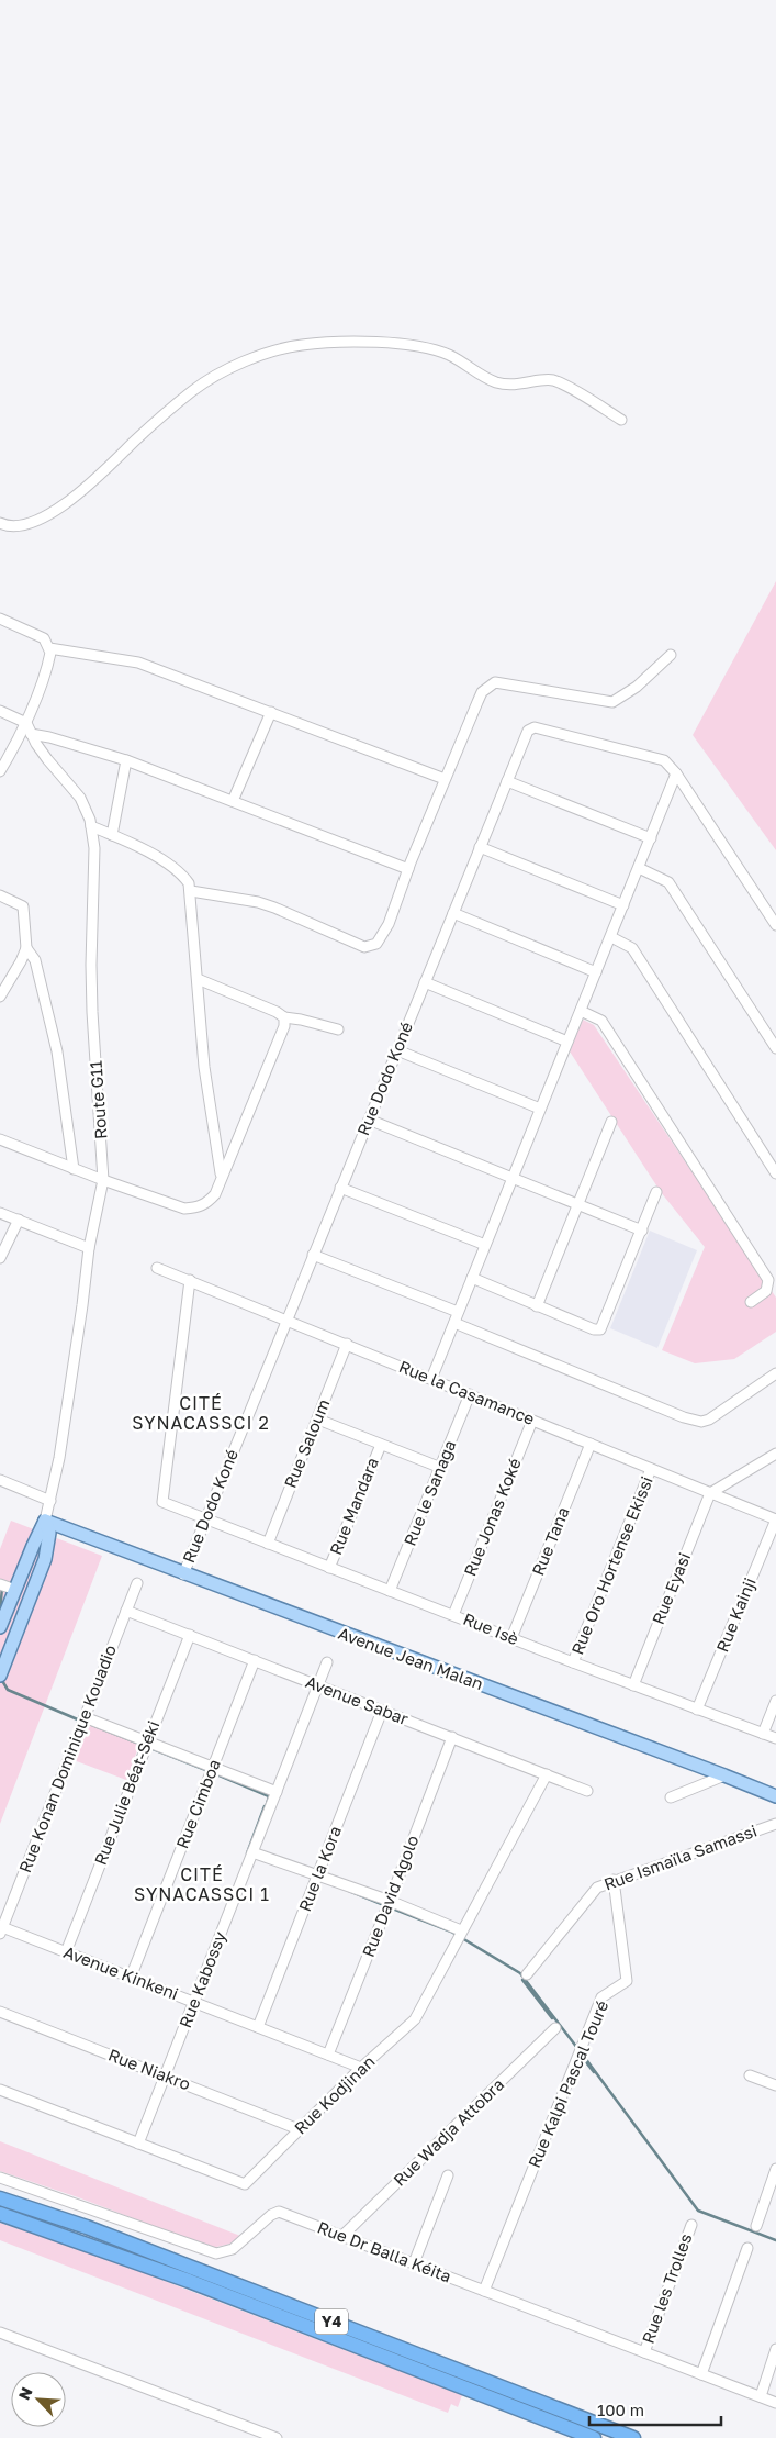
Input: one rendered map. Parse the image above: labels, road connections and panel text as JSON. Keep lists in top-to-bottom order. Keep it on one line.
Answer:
{"streets":{"highway":["Y4"],"main road":["Avenue Jean Malan"],"street":["Rue Dodo Koné","Route G11","Rue la Casamance","Rue Saloum","Rue le Sanaga","Rue Mandara","Rue Jonas Koké","Rue Tana","Rue Oro Hortense Ekissi","Rue Eyasi","Rue Kainji","Rue Isè","Avenue Sabar","Rue Konan Dominique Kouadio","Rue Julie Béat-Séki","Rue Cimboa","Rue Ismaïla Samassi","Rue la Kora","Rue David Agolo","Avenue Kinkeni","Rue Kabossy","Rue Niakro","Rue Kalpi Pascal Touré","Rue Kodjinan","Rue Wadja Attobra","Rue Dr Balla Kéita","Rue les Trolles"]},"crossings":[["Rue Dodo Koné","Rue la Casamance"],["Rue Dodo Koné","Rue Isè"],["Rue Dodo Koné","Avenue Jean Malan"],["Route G11","Avenue Jean Malan"],["Rue la Casamance","Rue Saloum"],["Rue la Casamance","Rue le Sanaga"],["Rue la Casamance","Rue Jonas Koké"],["Rue la Casamance","Rue Tana"],["Rue la Casamance","Rue Oro Hortense Ekissi"],["Rue la Casamance","Rue Eyasi"],["Rue la Casamance","Rue Kainji"],["Rue la Casamance","Rue Isè"],["Rue Saloum","Rue Isè"],["Rue le Sanaga","Rue Isè"],["Rue Mandara","Rue Isè"],["Rue Jonas Koké","Rue Isè"],["Rue Tana","Rue Isè"],["Rue Oro Hortense Ekissi","Rue Isè"],["Rue Eyasi","Rue Isè"],["Rue Kainji","Rue Isè"],["Avenue Sabar","Rue Konan Dominique Kouadio"],["Avenue Sabar","Rue Julie Béat-Séki"],["Avenue Sabar","Rue Cimboa"],["Avenue Sabar","Rue la Kora"],["Avenue Sabar","Rue David Agolo"],["Avenue Sabar","Rue Kabossy"],["Avenue Sabar","Rue Kodjinan"],["Rue Konan Dominique Kouadio","Avenue Kinkeni"],["Rue Julie Béat-Séki","Avenue Kinkeni"],["Rue Cimboa","Avenue Kinkeni"],["Rue Ismaïla Samassi","Rue Kalpi Pascal Touré"],["Rue la Kora","Avenue Kinkeni"],["Rue David Agolo","Avenue Kinkeni"],["Avenue Kinkeni","Rue Kabossy"],["Avenue Kinkeni","Rue Kodjinan"],["Rue Kabossy","Rue Niakro"],["Rue Kabossy","Rue Kodjinan"],["Rue Niakro","Rue Kodjinan"],["Rue Kalpi Pascal Touré","Rue Dr Balla Kéita"],["Rue Wadja Attobra","Rue Dr Balla Kéita"],["Rue Dr Balla Kéita","Rue les Trolles"]],"districts":["CITÉ SYNACASSCI 2","CITÉ SYNACASSCI 1"],"scale_bar":"100 m","north":"top left"}
